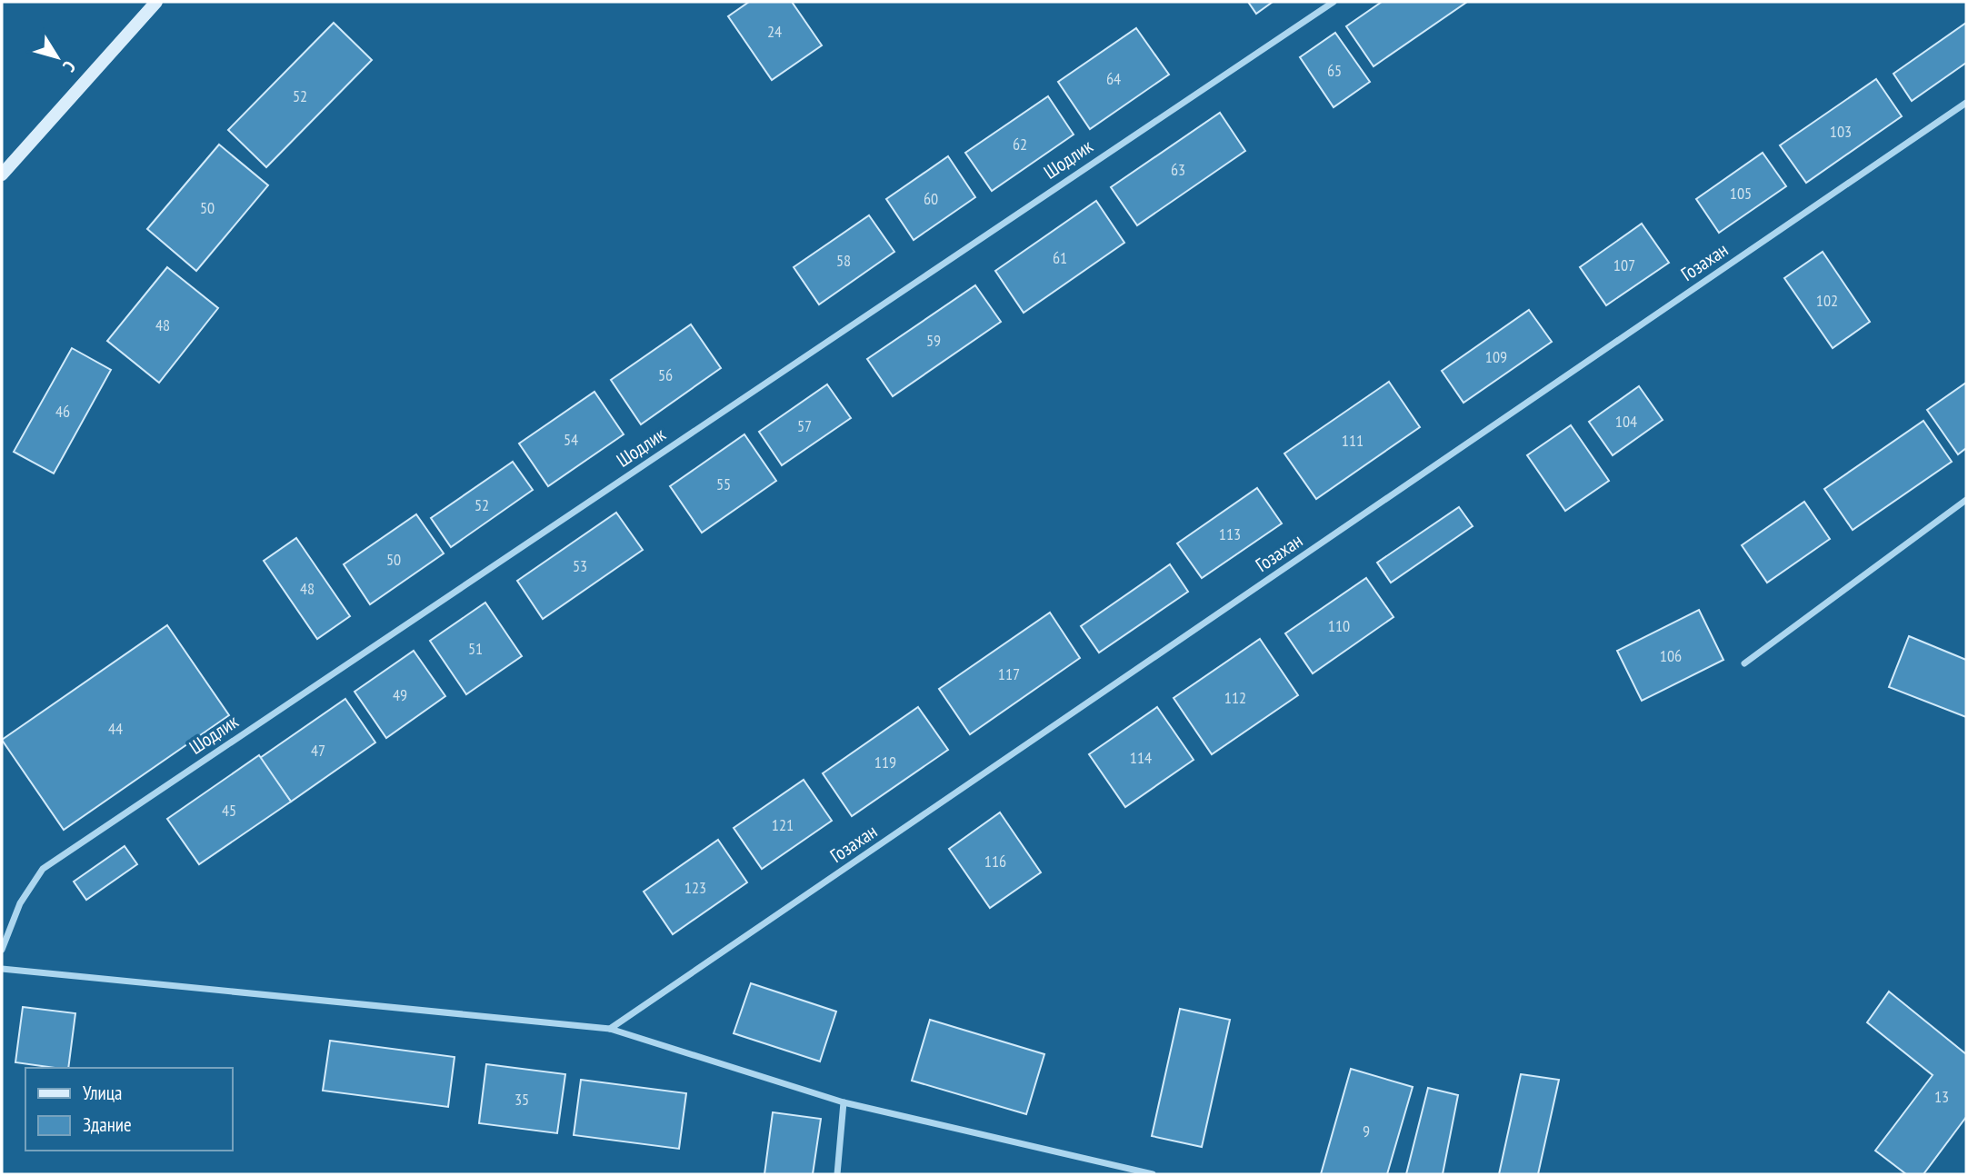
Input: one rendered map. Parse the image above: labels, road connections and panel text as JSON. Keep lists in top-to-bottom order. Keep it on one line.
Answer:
{"streets":{"street":["Шодлик","Гозахан"]},"house_numbers":["24","65","64","52","103","62","63","105","60","50","61","58","107","102","48","59","109","56","46","104","57","54","111","55","52","113","50","53","48","110","51","106","117","49","112","44","47","114","119","45","121","116","123","13","35","9"],"legend":["Улица","Здание"],"north":"bottom right"}
